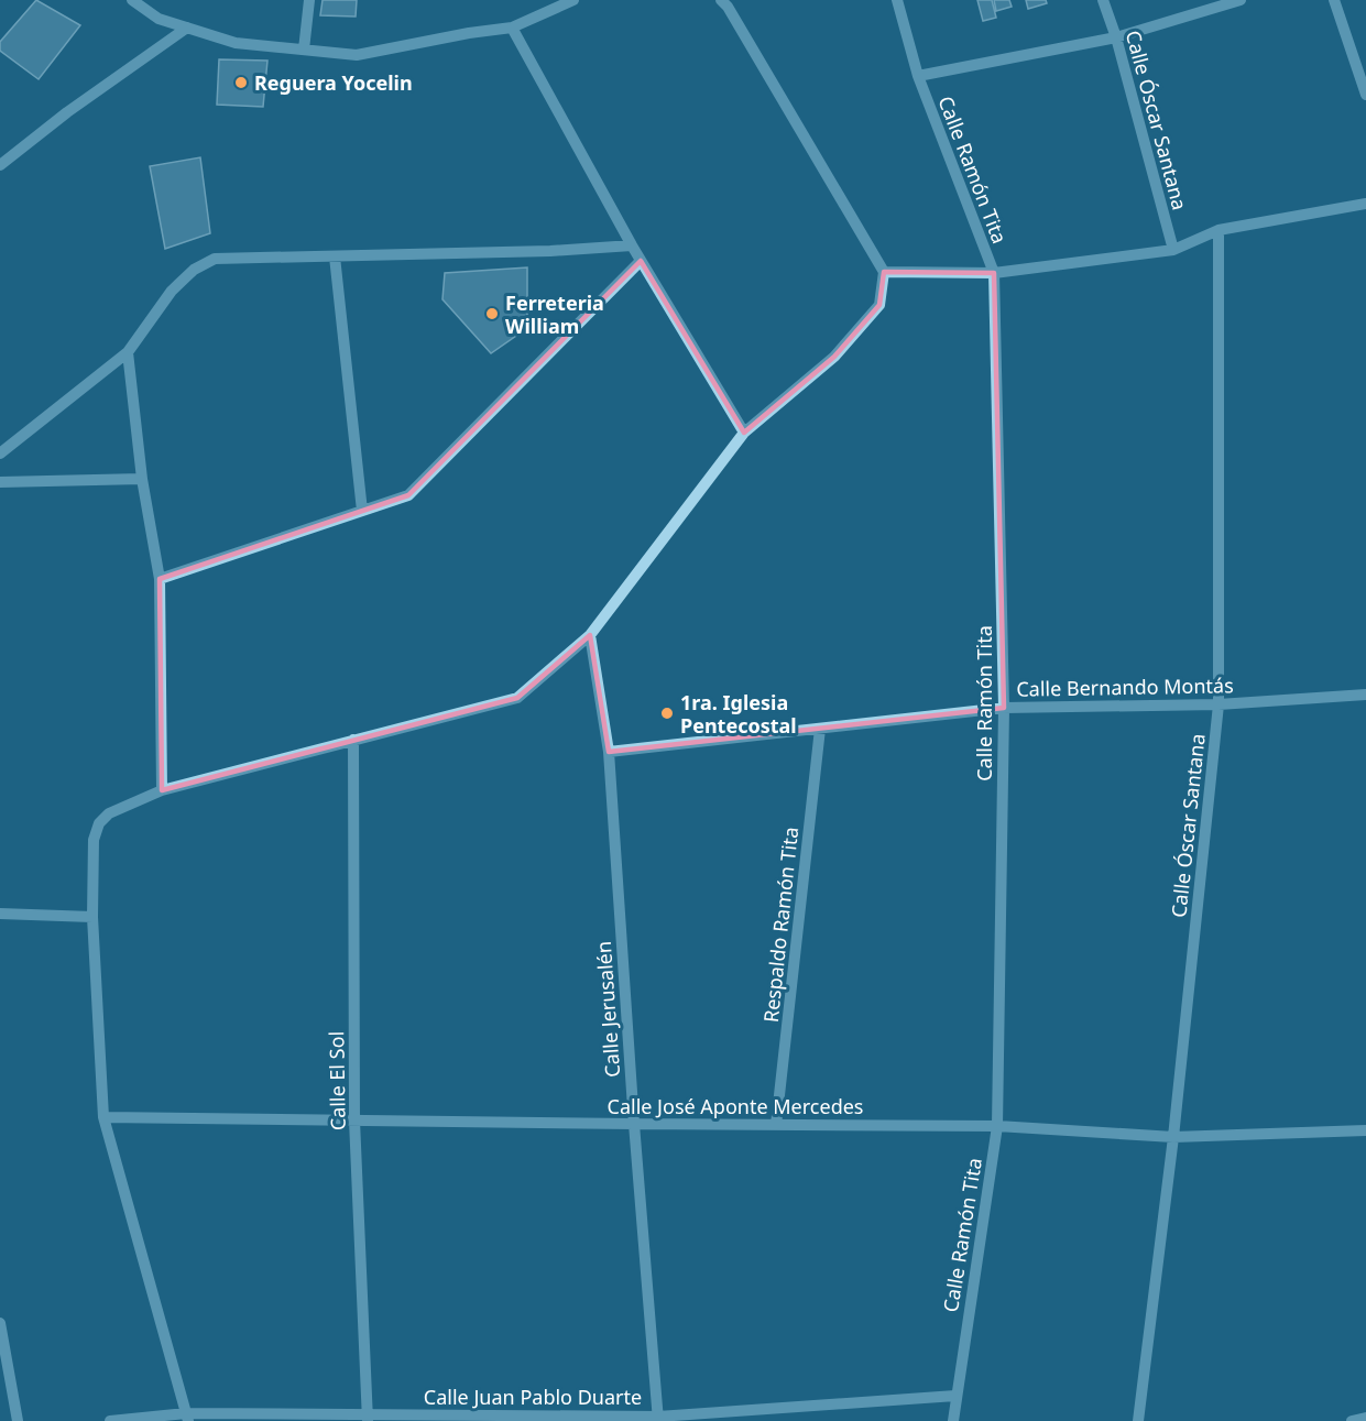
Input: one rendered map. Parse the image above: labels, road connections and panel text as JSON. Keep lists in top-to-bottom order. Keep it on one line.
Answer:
{"streets":{"street":["Calle Óscar Santana","Calle Ramón Tita","Calle Bernando Montás","Respaldo Ramón Tita","Calle Jerusalén","Calle El Sol","Calle José Aponte Mercedes","Calle Juan Pablo Duarte"]},"crossings":[["Calle Óscar Santana","Calle Bernando Montás"],["Calle Óscar Santana","Calle José Aponte Mercedes"],["Calle Ramón Tita","Calle Bernando Montás"],["Calle Ramón Tita","Calle José Aponte Mercedes"],["Calle Ramón Tita","Calle Juan Pablo Duarte"],["Calle Bernando Montás","Respaldo Ramón Tita"],["Calle Bernando Montás","Calle Jerusalén"],["Respaldo Ramón Tita","Calle José Aponte Mercedes"],["Calle Jerusalén","Calle José Aponte Mercedes"],["Calle Jerusalén","Calle Juan Pablo Duarte"],["Calle El Sol","Calle José Aponte Mercedes"],["Calle El Sol","Calle Juan Pablo Duarte"]],"places":["Reguera Yocelin","Ferreteria William","1ra. Iglesia Pentecostal"]}
